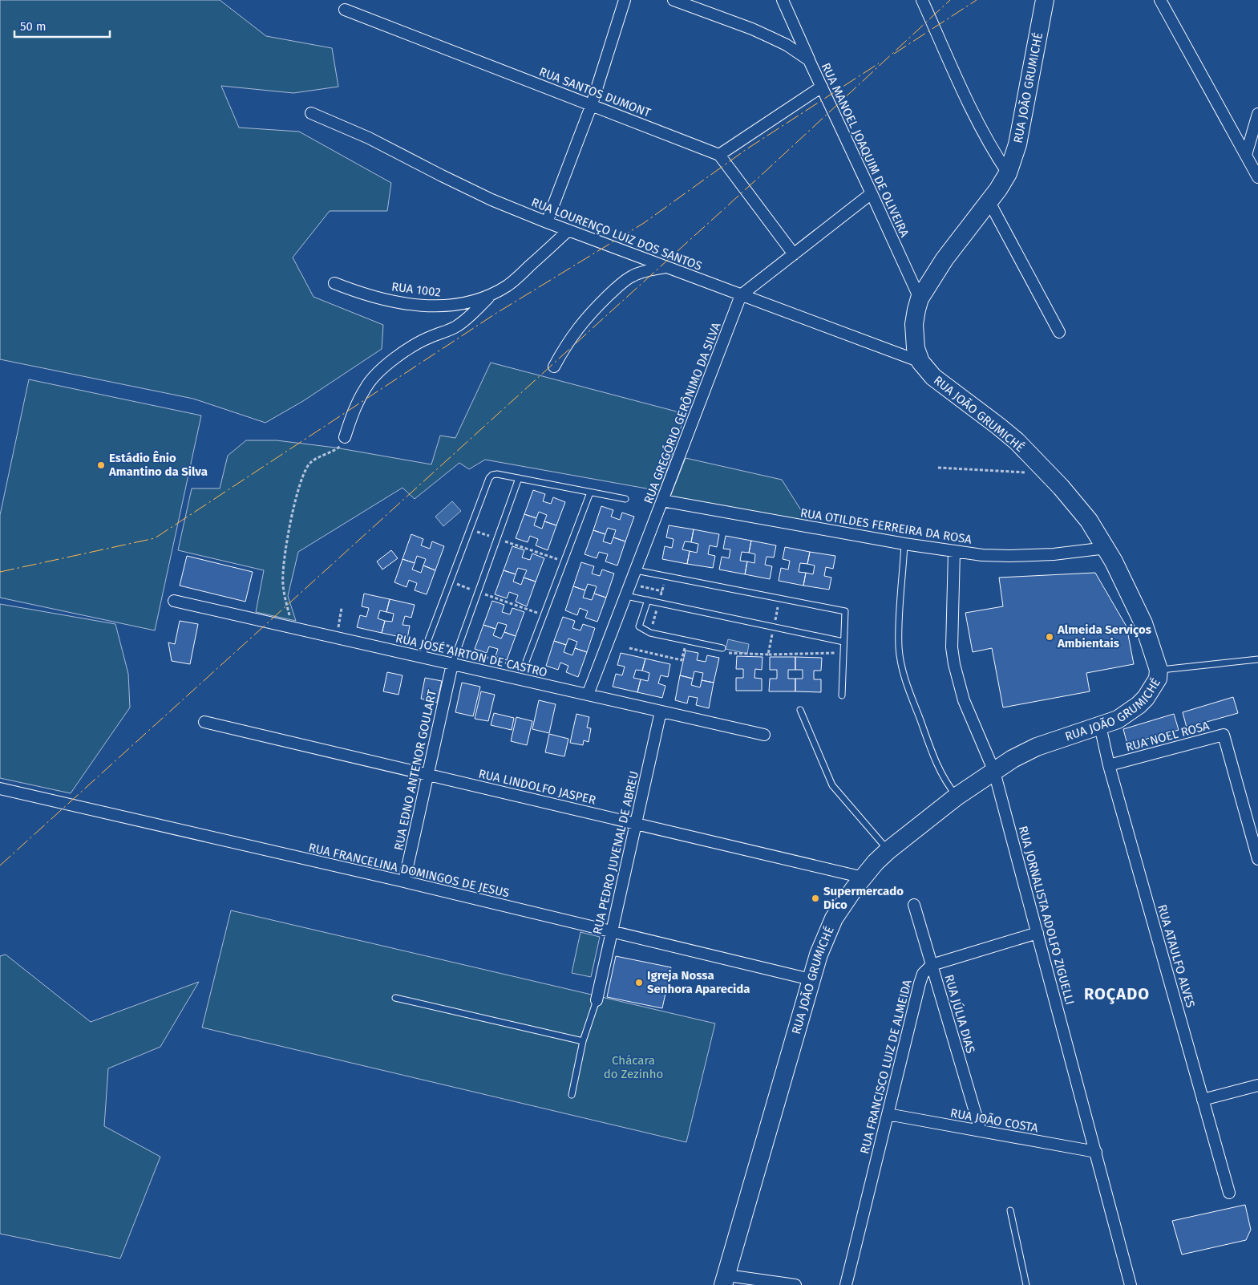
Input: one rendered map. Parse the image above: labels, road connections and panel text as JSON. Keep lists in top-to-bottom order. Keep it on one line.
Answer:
{"streets":{"main road":["RUA JOÃO GRUMICHÉ"],"street":["RUA SANTOS DUMONT","RUA MANOEL JOAQUIM DE OLIVEIRA","RUA LOURENÇO LUIZ DOS SANTOS","RUA 1002","RUA GREGÓRIO GERÔNIMO DA SILVA","RUA OTILDES FERREIRA DA ROSA","RUA JOSÉ AIRTON DE CASTRO","RUA NOEL ROSA","RUA EDNO ANTENOR GOULART","RUA LINDOLFO JASPER","RUA PEDRO JUVENAL DE ABREU","RUA FRANCELINA DOMINGOS DE JESUS","RUA JORNALISTA ADOLFO ZIGUELLI","RUA ATAULFO ALVES","RUA JÚLIA DIAS","RUA FRANCISCO LUIZ DE ALMEIDA","RUA JOÃO COSTA"]},"crossings":[["RUA JOÃO GRUMICHÉ","RUA MANOEL JOAQUIM DE OLIVEIRA"],["RUA JOÃO GRUMICHÉ","RUA LOURENÇO LUIZ DOS SANTOS"],["RUA JOÃO GRUMICHÉ","RUA OTILDES FERREIRA DA ROSA"],["RUA JOÃO GRUMICHÉ","RUA LINDOLFO JASPER"],["RUA JOÃO GRUMICHÉ","RUA FRANCELINA DOMINGOS DE JESUS"],["RUA JOÃO GRUMICHÉ","RUA JORNALISTA ADOLFO ZIGUELLI"],["RUA JOÃO GRUMICHÉ","RUA ATAULFO ALVES"],["RUA LOURENÇO LUIZ DOS SANTOS","RUA 1002"],["RUA LOURENÇO LUIZ DOS SANTOS","RUA GREGÓRIO GERÔNIMO DA SILVA"],["RUA GREGÓRIO GERÔNIMO DA SILVA","RUA OTILDES FERREIRA DA ROSA"],["RUA GREGÓRIO GERÔNIMO DA SILVA","RUA JOSÉ AIRTON DE CASTRO"],["RUA OTILDES FERREIRA DA ROSA","RUA JORNALISTA ADOLFO ZIGUELLI"],["RUA JOSÉ AIRTON DE CASTRO","RUA EDNO ANTENOR GOULART"],["RUA JOSÉ AIRTON DE CASTRO","RUA PEDRO JUVENAL DE ABREU"],["RUA NOEL ROSA","RUA ATAULFO ALVES"],["RUA EDNO ANTENOR GOULART","RUA LINDOLFO JASPER"],["RUA EDNO ANTENOR GOULART","RUA FRANCELINA DOMINGOS DE JESUS"],["RUA LINDOLFO JASPER","RUA PEDRO JUVENAL DE ABREU"],["RUA PEDRO JUVENAL DE ABREU","RUA FRANCELINA DOMINGOS DE JESUS"],["RUA JORNALISTA ADOLFO ZIGUELLI","RUA JOÃO COSTA"],["RUA JÚLIA DIAS","RUA FRANCISCO LUIZ DE ALMEIDA"],["RUA JÚLIA DIAS","RUA JOÃO COSTA"],["RUA FRANCISCO LUIZ DE ALMEIDA","RUA JOÃO COSTA"]],"districts":["ROÇADO"],"parks":["Chácara do Zezinho"],"places":["Estádio Ênio Amantino da Silva","Almeida Serviços Ambientais","Supermercado Dico","Igreja Nossa Senhora Aparecida"],"scale_bar":"50 m"}
